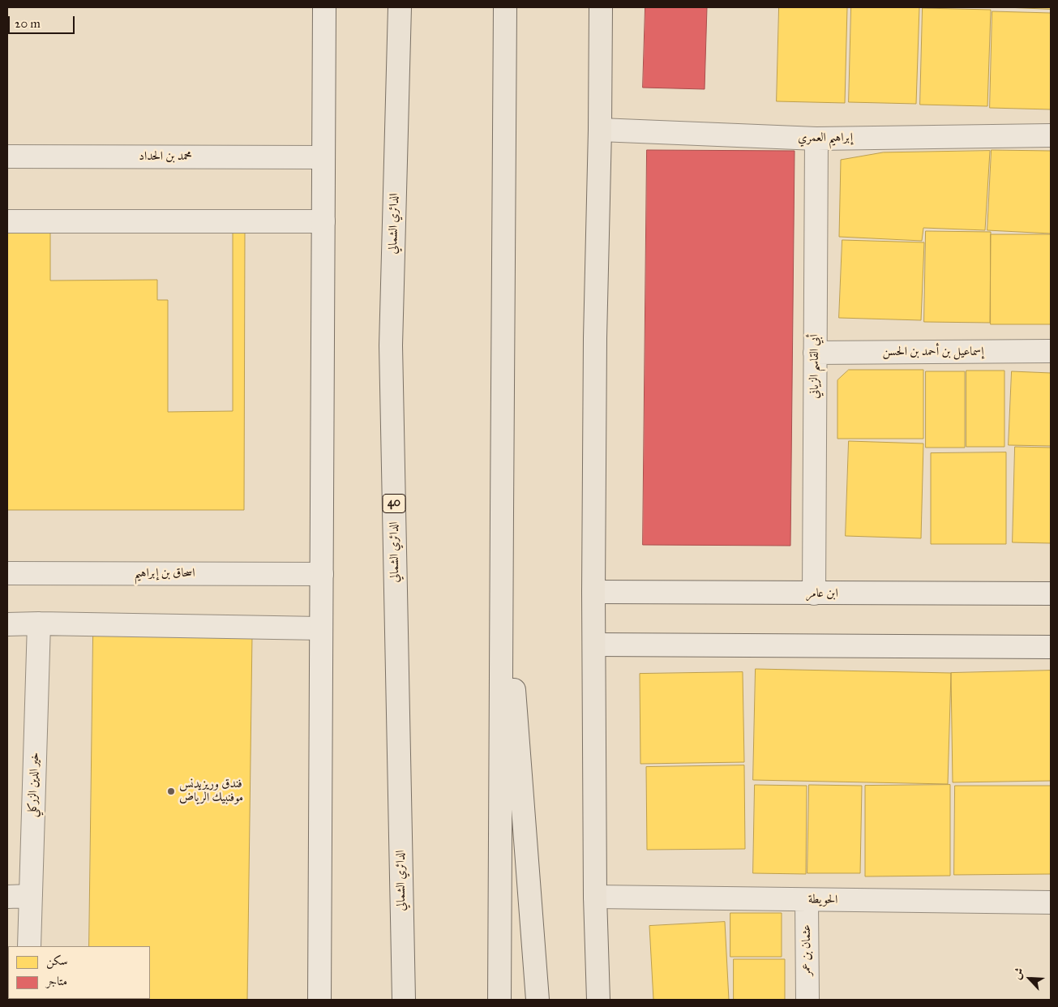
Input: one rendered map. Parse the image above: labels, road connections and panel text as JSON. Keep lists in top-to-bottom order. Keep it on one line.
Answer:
{"streets":{"main road":["الدائري الشمالي","40"],"street":["إبراهيم العمري","محمد بن الحداد","إسماعيل بن أحمد بن الحسن","أبي القاسم الزياني","اسحاق بن إبراهيم","ابن عامر","خير الدين الزركلي","الحويطة","عثمان بن عمر"]},"crossings":[["إبراهيم العمري","أبي القاسم الزياني"],["إسماعيل بن أحمد بن الحسن","أبي القاسم الزياني"],["أبي القاسم الزياني","ابن عامر"],["الحويطة","عثمان بن عمر"]],"places":["فندق وريزيدنس موفنبيك الرياض"],"legend":["سكن","متاجر"],"scale_bar":"20 m","north":"top left"}
